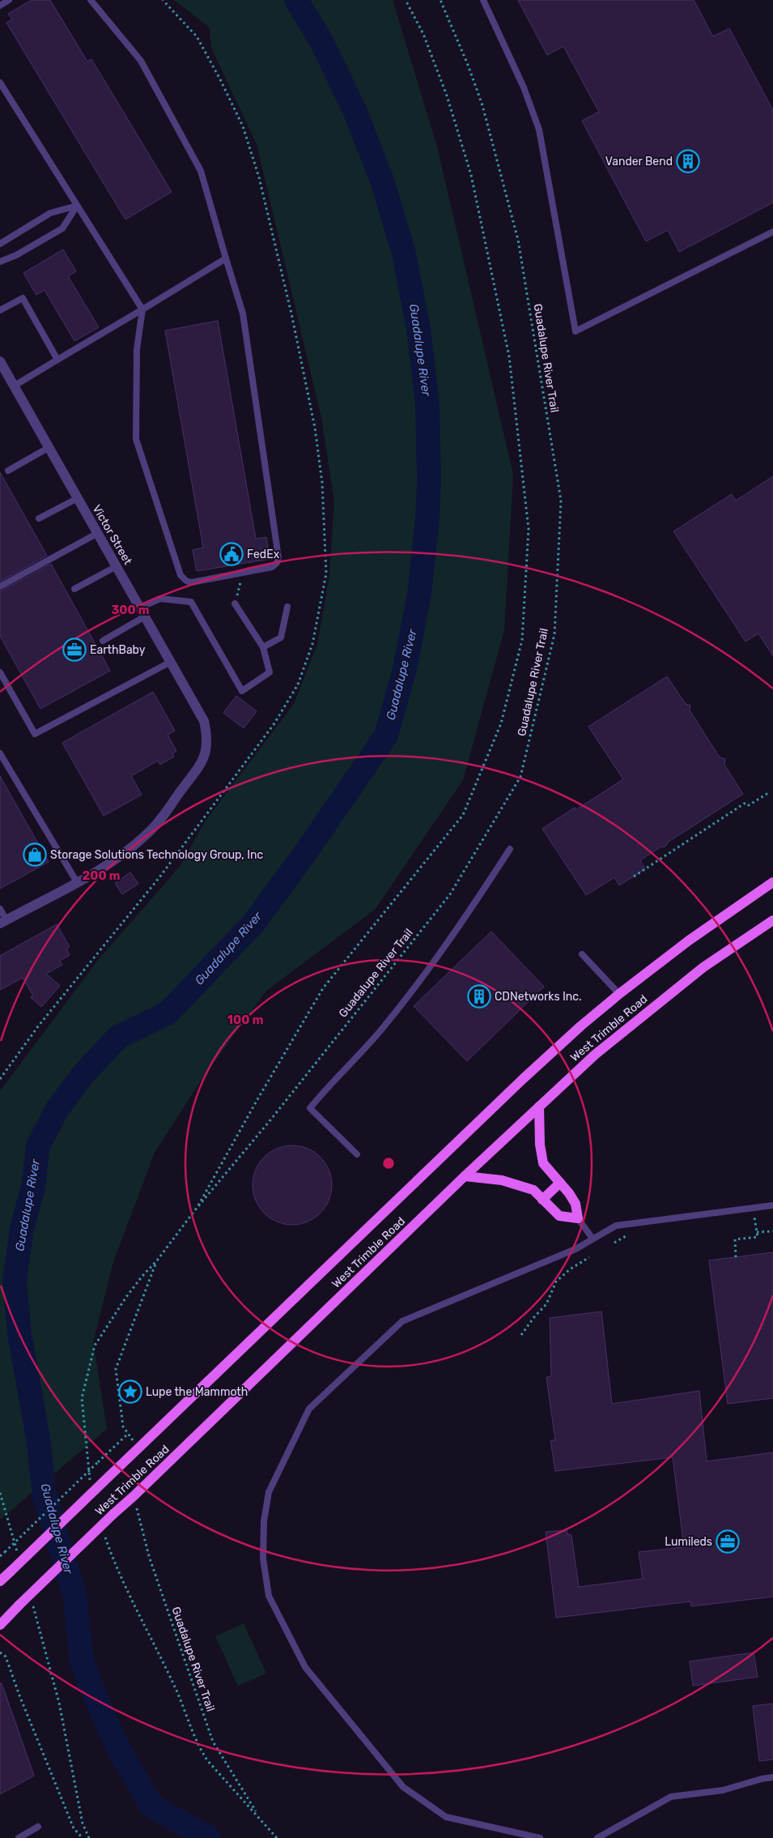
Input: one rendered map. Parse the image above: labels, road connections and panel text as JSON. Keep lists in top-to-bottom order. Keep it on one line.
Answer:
{"streets":{"main road":["West Trimble Road"],"street":["Victor Street"],"path":["Guadalupe River Trail"]},"crossings":[["Guadalupe River Trail","West Trimble Road"]],"water":["Guadalupe River"],"places":{"building":["Vander Bend","CDNetworks Inc."],"public building":["FedEx"],"office":["EarthBaby","Lumileds"],"shop":["Storage Solutions Technology Group, Inc"],"place":["Lupe the Mammoth"]},"rings":["300 m","200 m","100 m"]}
